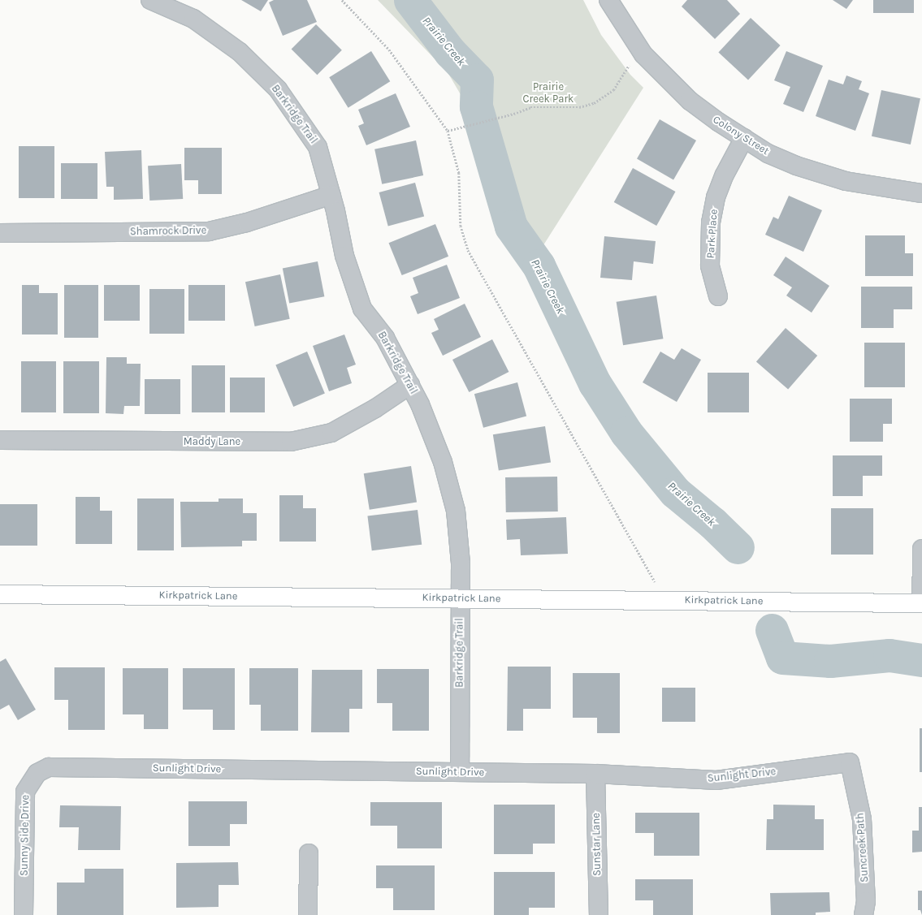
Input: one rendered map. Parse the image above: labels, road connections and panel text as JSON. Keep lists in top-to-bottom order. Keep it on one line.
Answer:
{"streets":{"street":["Barkridge Trail","Colony Street","Shamrock Drive","Park Place","Maddy Lane","Kirkpatrick Lane","Sunlight Drive","Sunny Side Drive","Sunstar Lane","Suncreek Path"]},"crossings":[["Barkridge Trail","Shamrock Drive"],["Barkridge Trail","Maddy Lane"],["Barkridge Trail","Kirkpatrick Lane"],["Barkridge Trail","Sunlight Drive"],["Colony Street","Park Place"],["Sunlight Drive","Sunny Side Drive"],["Sunlight Drive","Sunstar Lane"],["Sunlight Drive","Suncreek Path"]],"water":["Prairie Creek"],"parks":["Prairie Creek Park"]}
